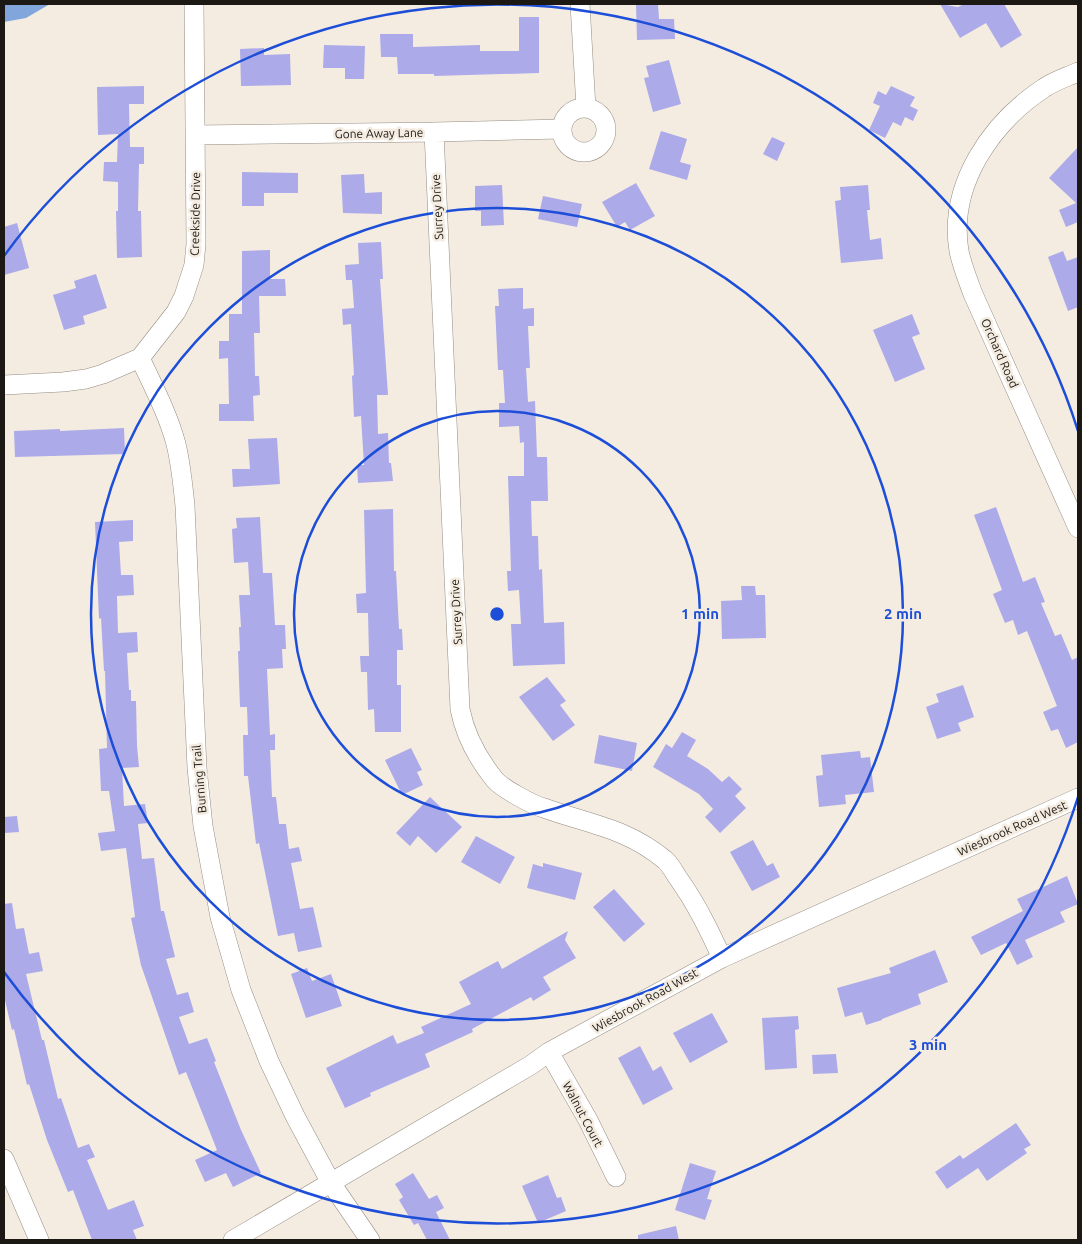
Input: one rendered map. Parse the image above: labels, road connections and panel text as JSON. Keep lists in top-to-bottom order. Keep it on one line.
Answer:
{"streets":{"street":["Gone Away Lane","Surrey Drive","Creekside Drive","Orchard Road","Burning Trail","Wiesbrook Road West","Walnut Court"]},"crossings":[["Gone Away Lane","Surrey Drive"],["Gone Away Lane","Creekside Drive"],["Surrey Drive","Wiesbrook Road West"],["Creekside Drive","Burning Trail"],["Burning Trail","Wiesbrook Road West"],["Wiesbrook Road West","Walnut Court"]],"rings":["1 min","2 min","3 min"]}
